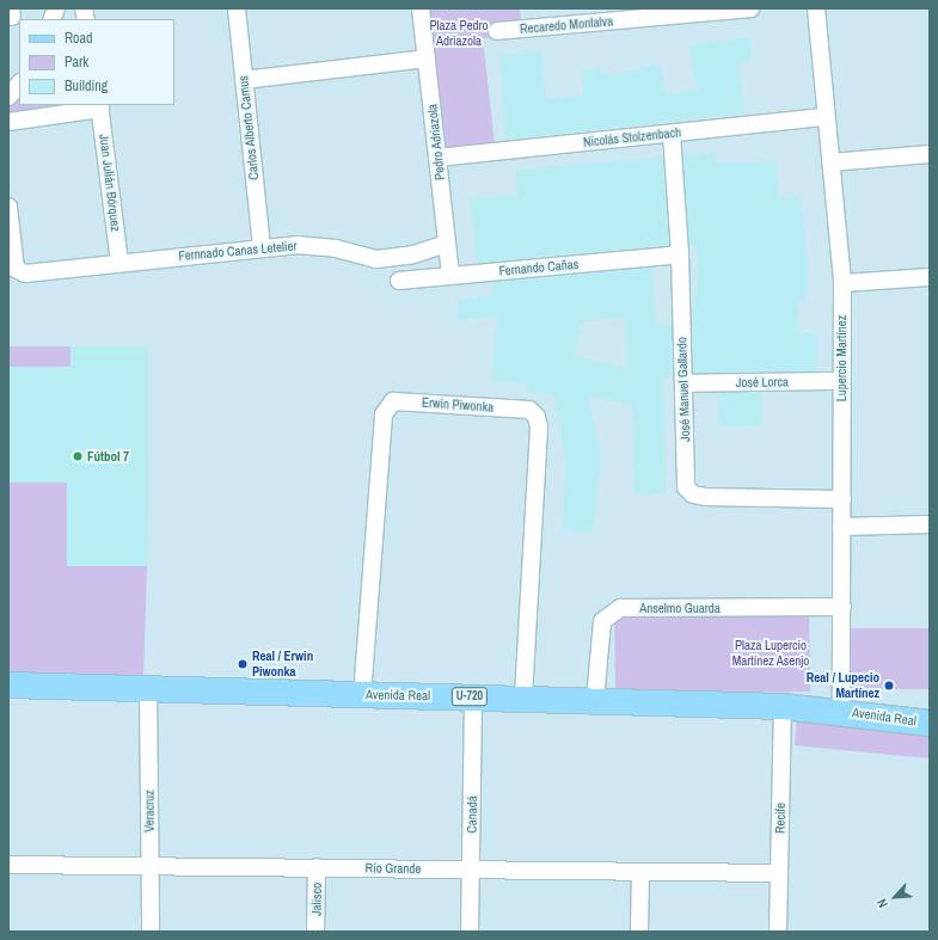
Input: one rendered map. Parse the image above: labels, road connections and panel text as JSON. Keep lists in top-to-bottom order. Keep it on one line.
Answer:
{"streets":{"main road":["Avenida Real","U-720"],"street":["Recaredo Montalva","Carlos Alberto Camus","Nicolás Stolzenbach","Pedro Adriazola","Juan Julián Bórquez","Fernnado Canas Letelier","Fernando Cañas","Lupercio Martínez","José Lorca","José Manuel Gallardo","Erwin Piwonka","Anselmo Guarda","Veracruz","Canadá","Recife","Río Grande","Jalisco"]},"crossings":[["Carlos Alberto Camus","Fernnado Canas Letelier"],["Nicolás Stolzenbach","Pedro Adriazola"],["Nicolás Stolzenbach","Lupercio Martínez"],["Nicolás Stolzenbach","José Manuel Gallardo"],["Pedro Adriazola","Fernnado Canas Letelier"],["Pedro Adriazola","Fernando Cañas"],["Juan Julián Bórquez","Fernnado Canas Letelier"],["Fernando Cañas","José Manuel Gallardo"],["Lupercio Martínez","José Lorca"],["Lupercio Martínez","José Manuel Gallardo"],["Lupercio Martínez","Anselmo Guarda"],["Lupercio Martínez","Avenida Real"],["José Lorca","José Manuel Gallardo"],["Erwin Piwonka","Avenida Real"],["Anselmo Guarda","Avenida Real"],["Avenida Real","Veracruz"],["Avenida Real","Canadá"],["Avenida Real","Recife"],["Veracruz","Río Grande"],["Canadá","Río Grande"],["Recife","Río Grande"],["Río Grande","Jalisco"]],"parks":["Plaza Pedro Adriazola","Plaza Lupercio Martínez Asenjo"],"places":["Fútbol 7","Real / Erwin Piwonka","Real / Lupecio Martínez"],"legend":["Road","Park","Building"],"north":"bottom left"}
